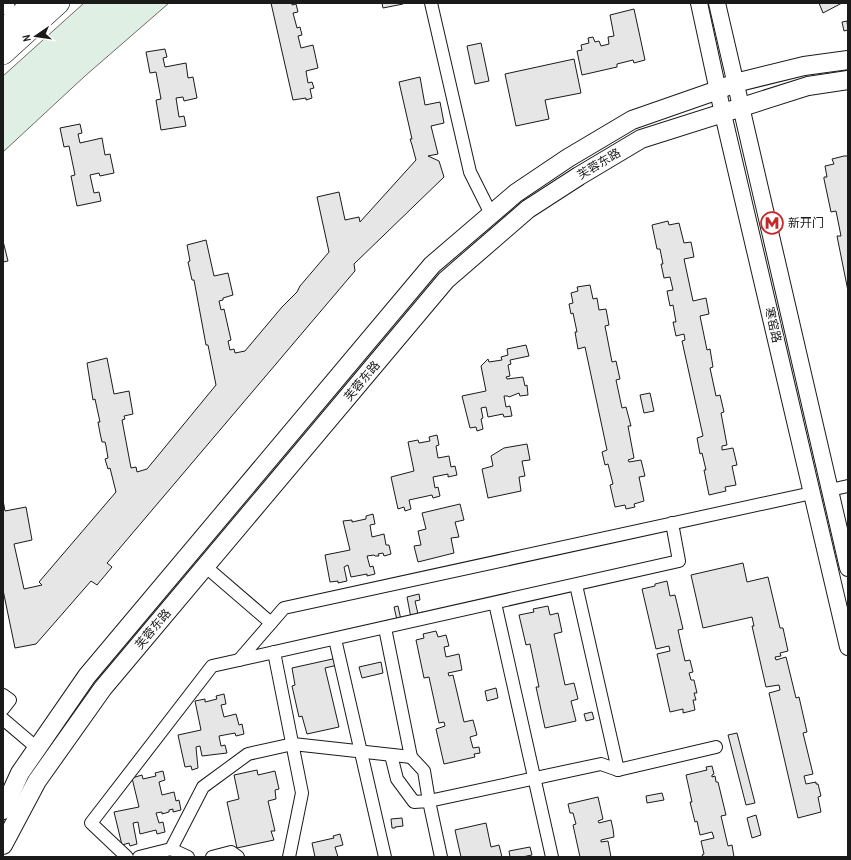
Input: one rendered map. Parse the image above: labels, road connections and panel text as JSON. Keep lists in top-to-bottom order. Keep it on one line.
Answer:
{"streets":{"main road":["芙蓉东路"],"street":["寒窑路"]},"crossings":[["芙蓉东路","寒窑路"]],"places":{"metro station":["新开门"]},"north":"left"}
